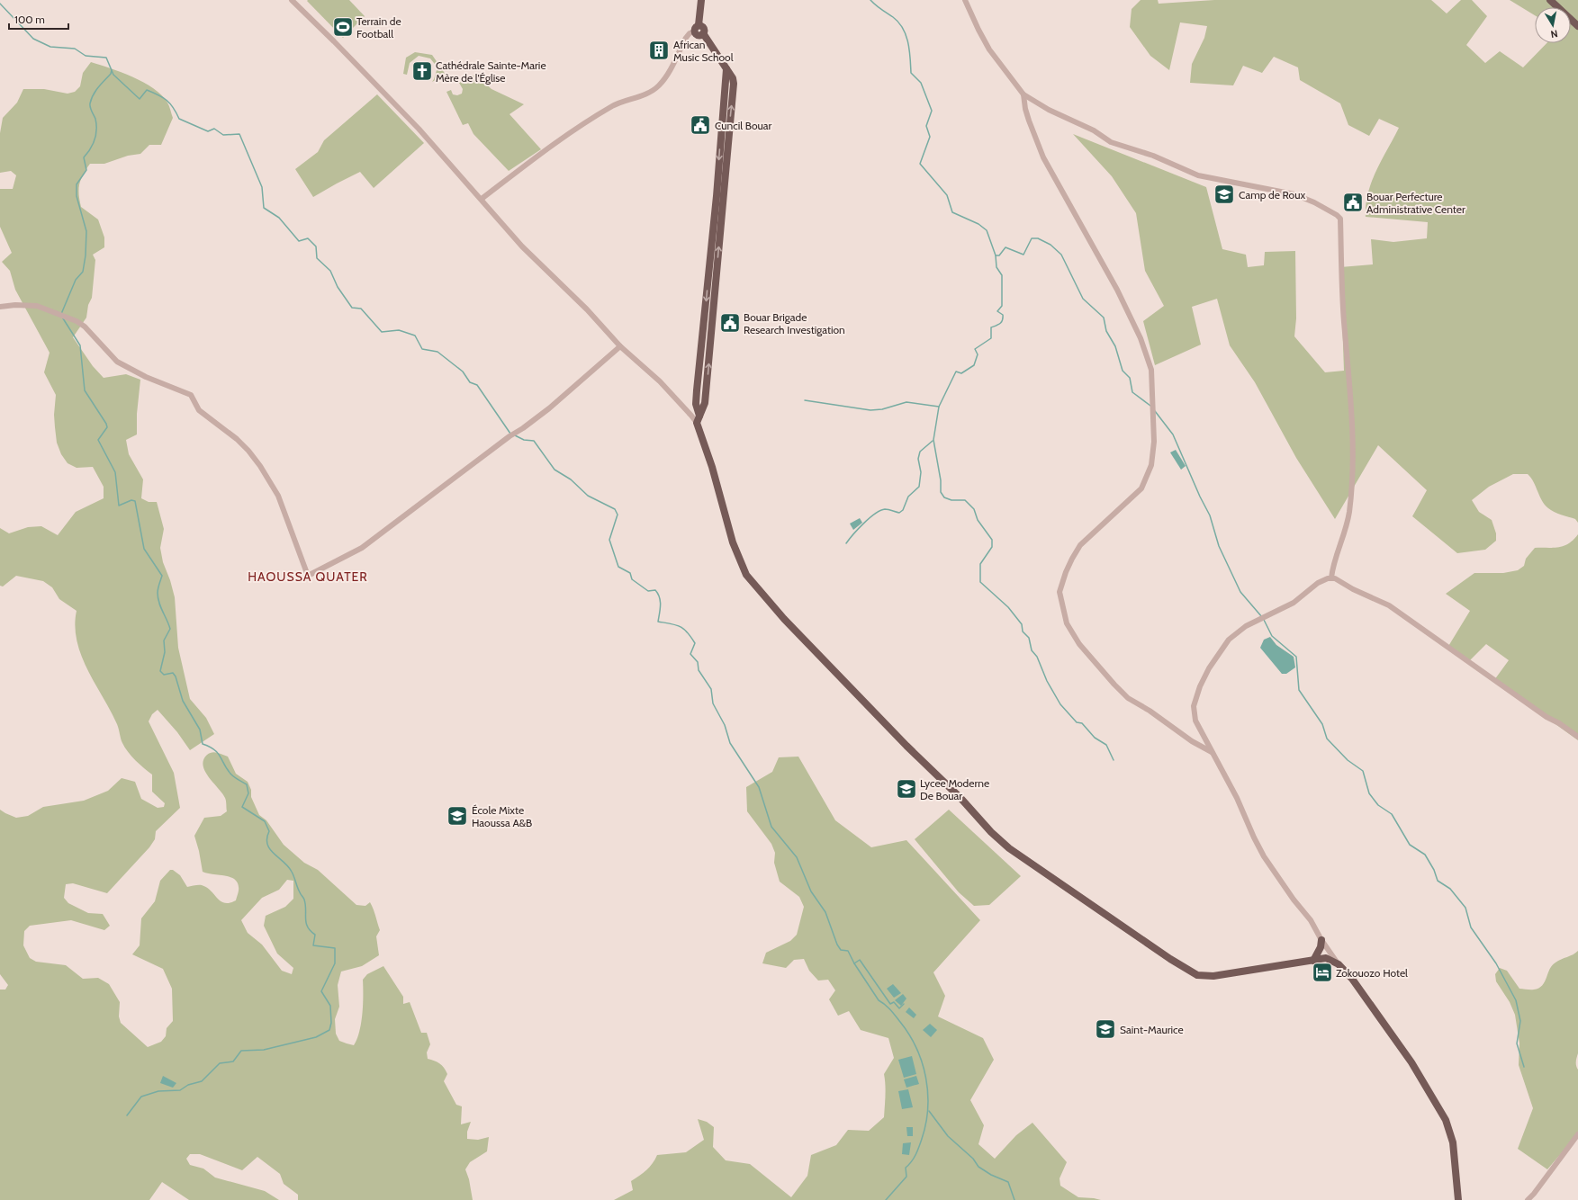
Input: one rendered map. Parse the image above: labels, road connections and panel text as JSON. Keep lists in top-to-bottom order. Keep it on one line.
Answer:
{"districts":["HAOUSSA QUATER"],"places":{"sports":["Terrain de Football"],"building":["African Music School"],"church":["Cathédrale Sainte-Marie Mère de l'Église"],"public building":["Cuncil Bouar","Bouar Perfecture Administrative Center","Bouar Brigade Research Investigation"],"school or university":["Camp de Roux","Lycee Moderne De Bouar","École Mixte Haoussa A&B","Saint-Maurice"],"hotel":["Zokouozo Hotel"]},"scale_bar":"100 m","north":"bottom"}
